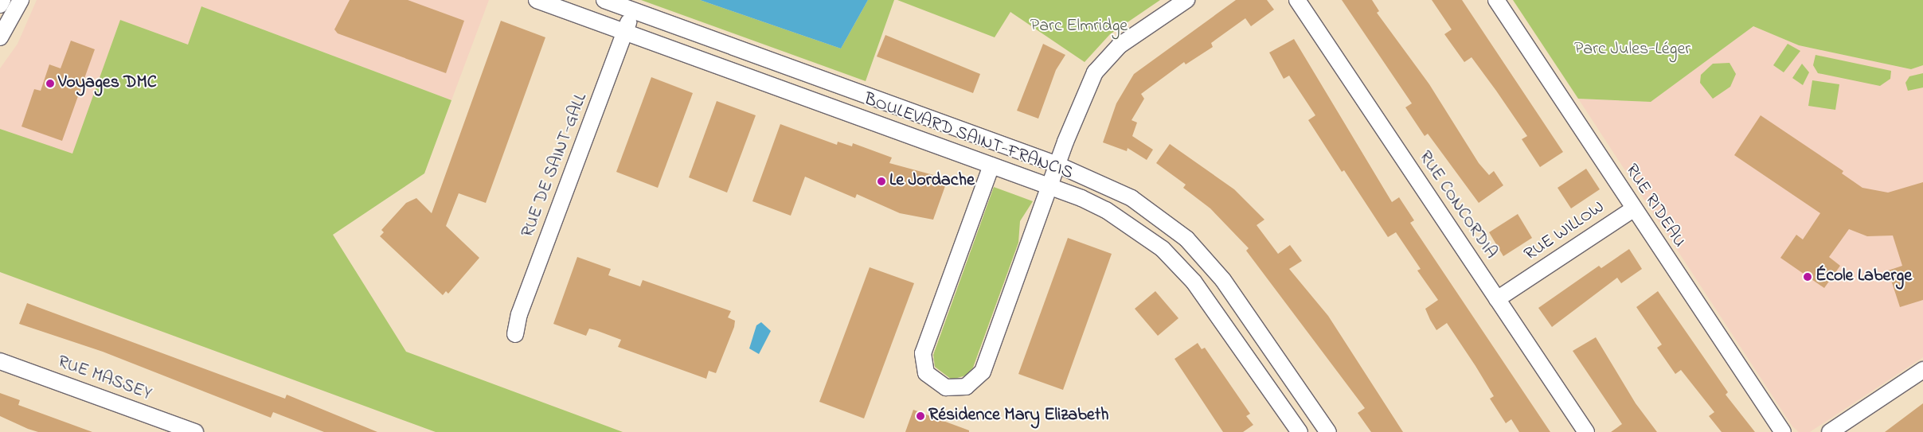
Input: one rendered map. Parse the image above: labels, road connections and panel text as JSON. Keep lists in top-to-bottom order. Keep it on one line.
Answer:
{"streets":{"street":["BOULEVARD SAINT-FRANCIS","RUE DE SAINT-GALL","RUE CONCORDIA","RUE RIDEAU","RUE WILLOW","RUE MASSEY"]},"crossings":[["BOULEVARD SAINT-FRANCIS","RUE DE SAINT-GALL"],["RUE CONCORDIA","RUE WILLOW"],["RUE RIDEAU","RUE WILLOW"]],"parks":["Parc Elmridge","Parc Jules-Léger"],"places":["Voyages DMC","Le Jordache","École Laberge","Résidence Mary Elizabeth"]}
